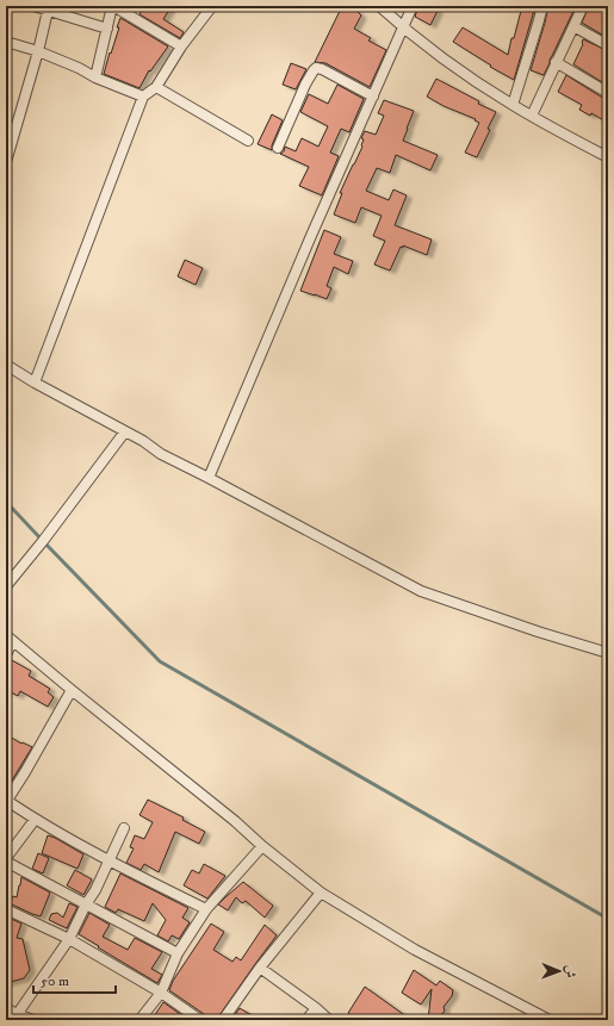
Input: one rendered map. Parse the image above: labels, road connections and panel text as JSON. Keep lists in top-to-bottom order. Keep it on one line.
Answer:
{"scale_bar":"50 m","north":"right"}
